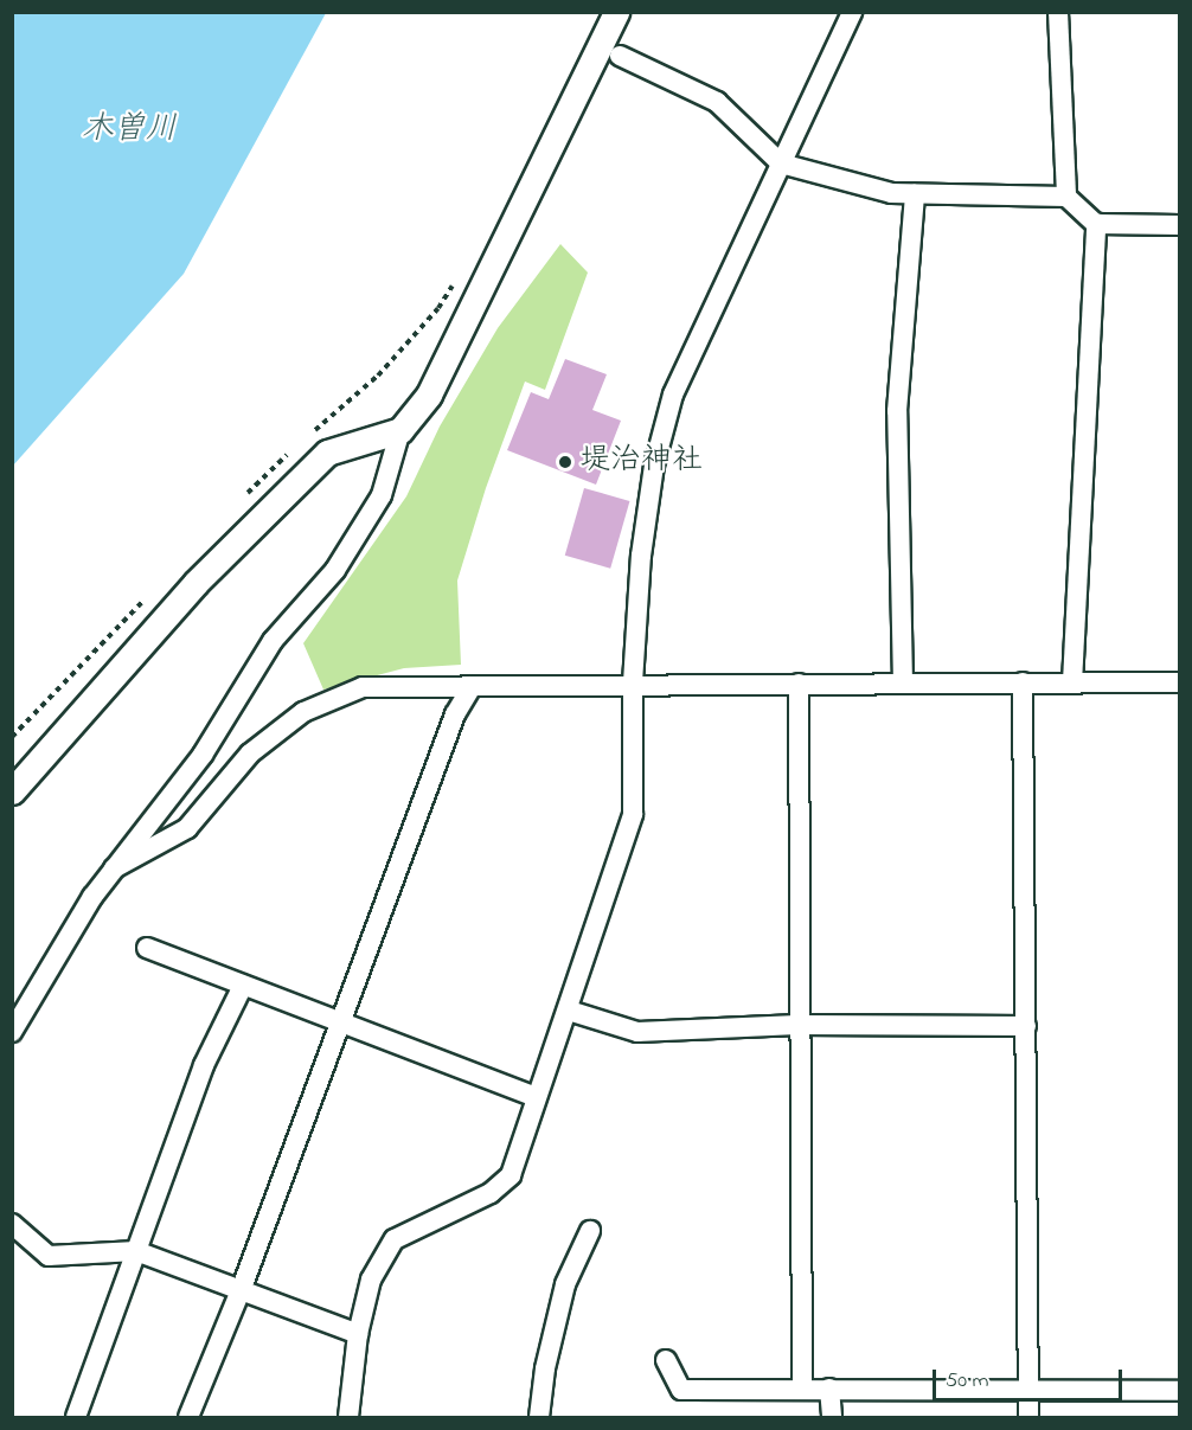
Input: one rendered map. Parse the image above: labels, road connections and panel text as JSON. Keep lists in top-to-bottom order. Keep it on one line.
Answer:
{"water":["木曽川"],"places":["堤治神社"],"scale_bar":"50 m"}
